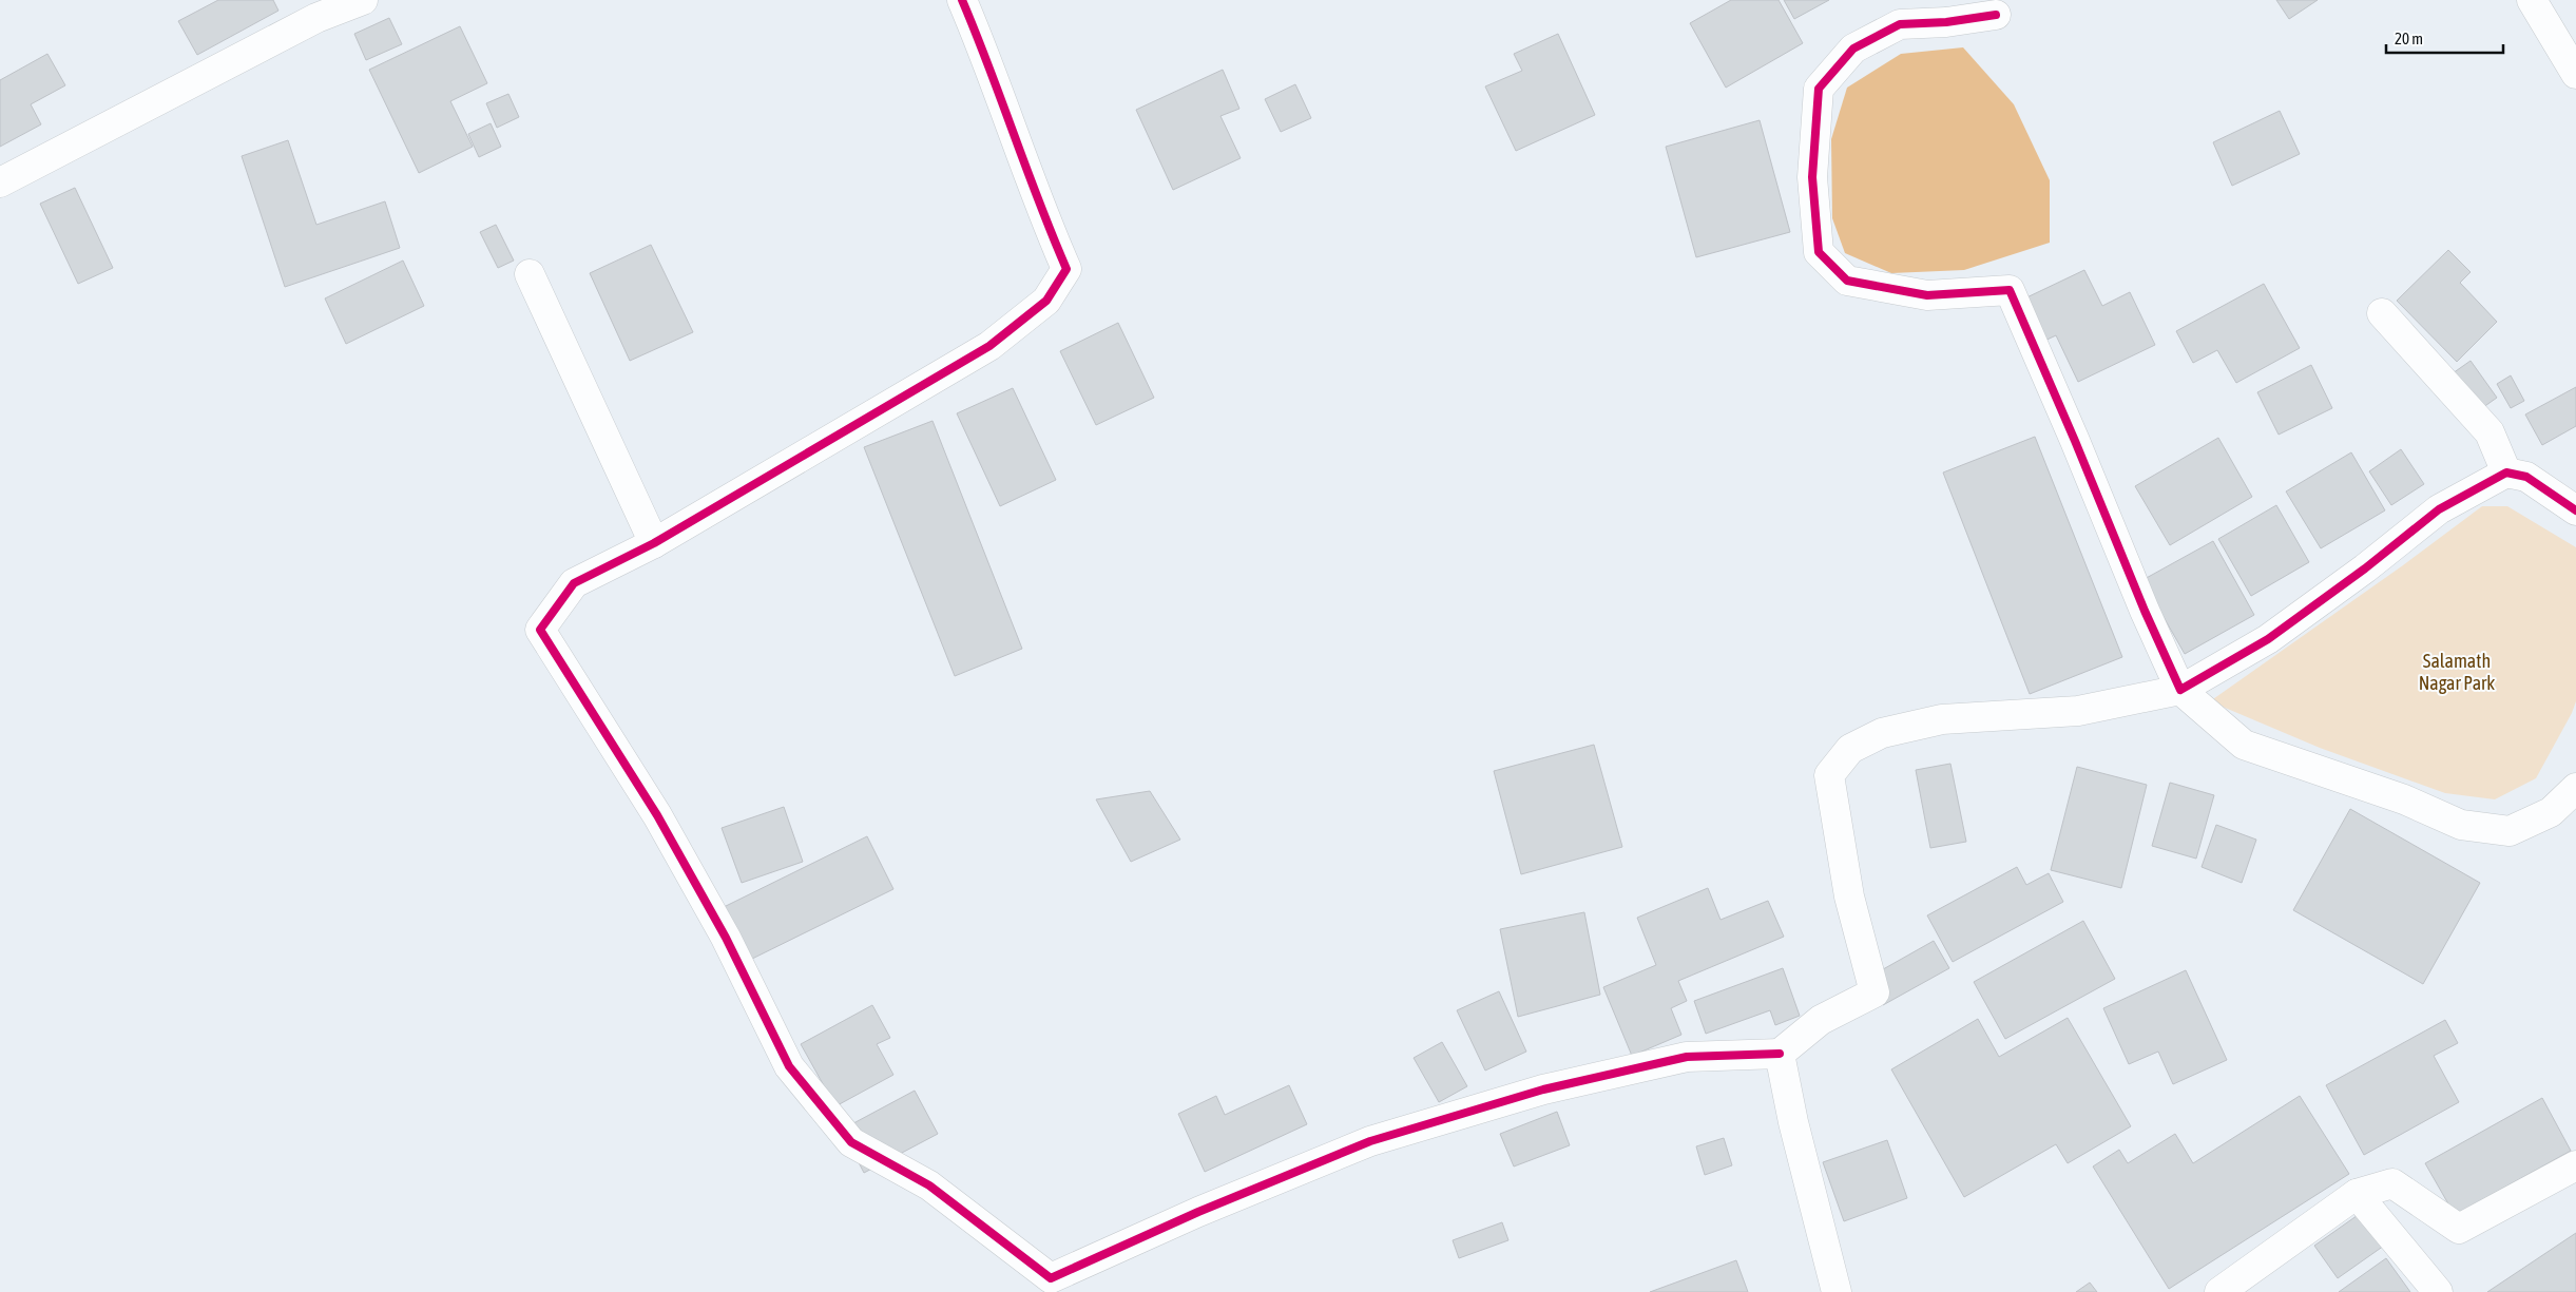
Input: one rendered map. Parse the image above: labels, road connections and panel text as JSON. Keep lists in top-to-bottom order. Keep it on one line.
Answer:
{"parks":["Salamath Nagar Park"],"scale_bar":"20 m"}
